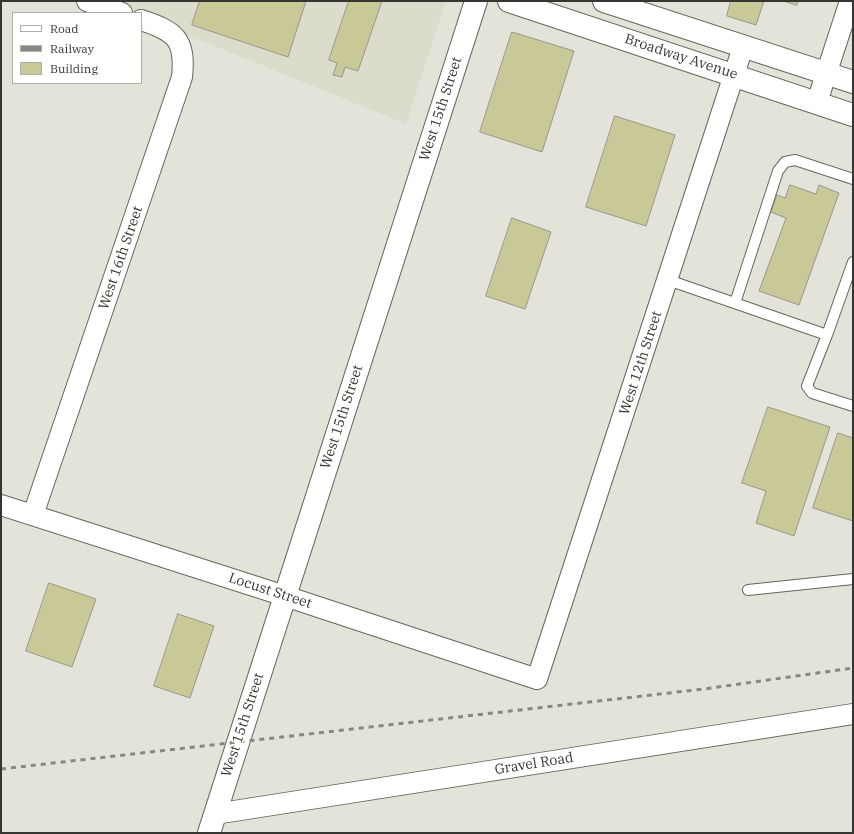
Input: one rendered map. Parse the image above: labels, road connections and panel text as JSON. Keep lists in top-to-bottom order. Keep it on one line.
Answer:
{"streets":{"main road":["Broadway Avenue","West 15th Street"],"street":["West 16th Street","West 12th Street","Locust Street","Gravel Road"]},"crossings":[["Broadway Avenue","West 12th Street"],["West 15th Street","Locust Street"],["West 15th Street","Gravel Road"],["West 16th Street","Locust Street"],["West 12th Street","Locust Street"]],"legend":["Road","Railway","Building"]}
